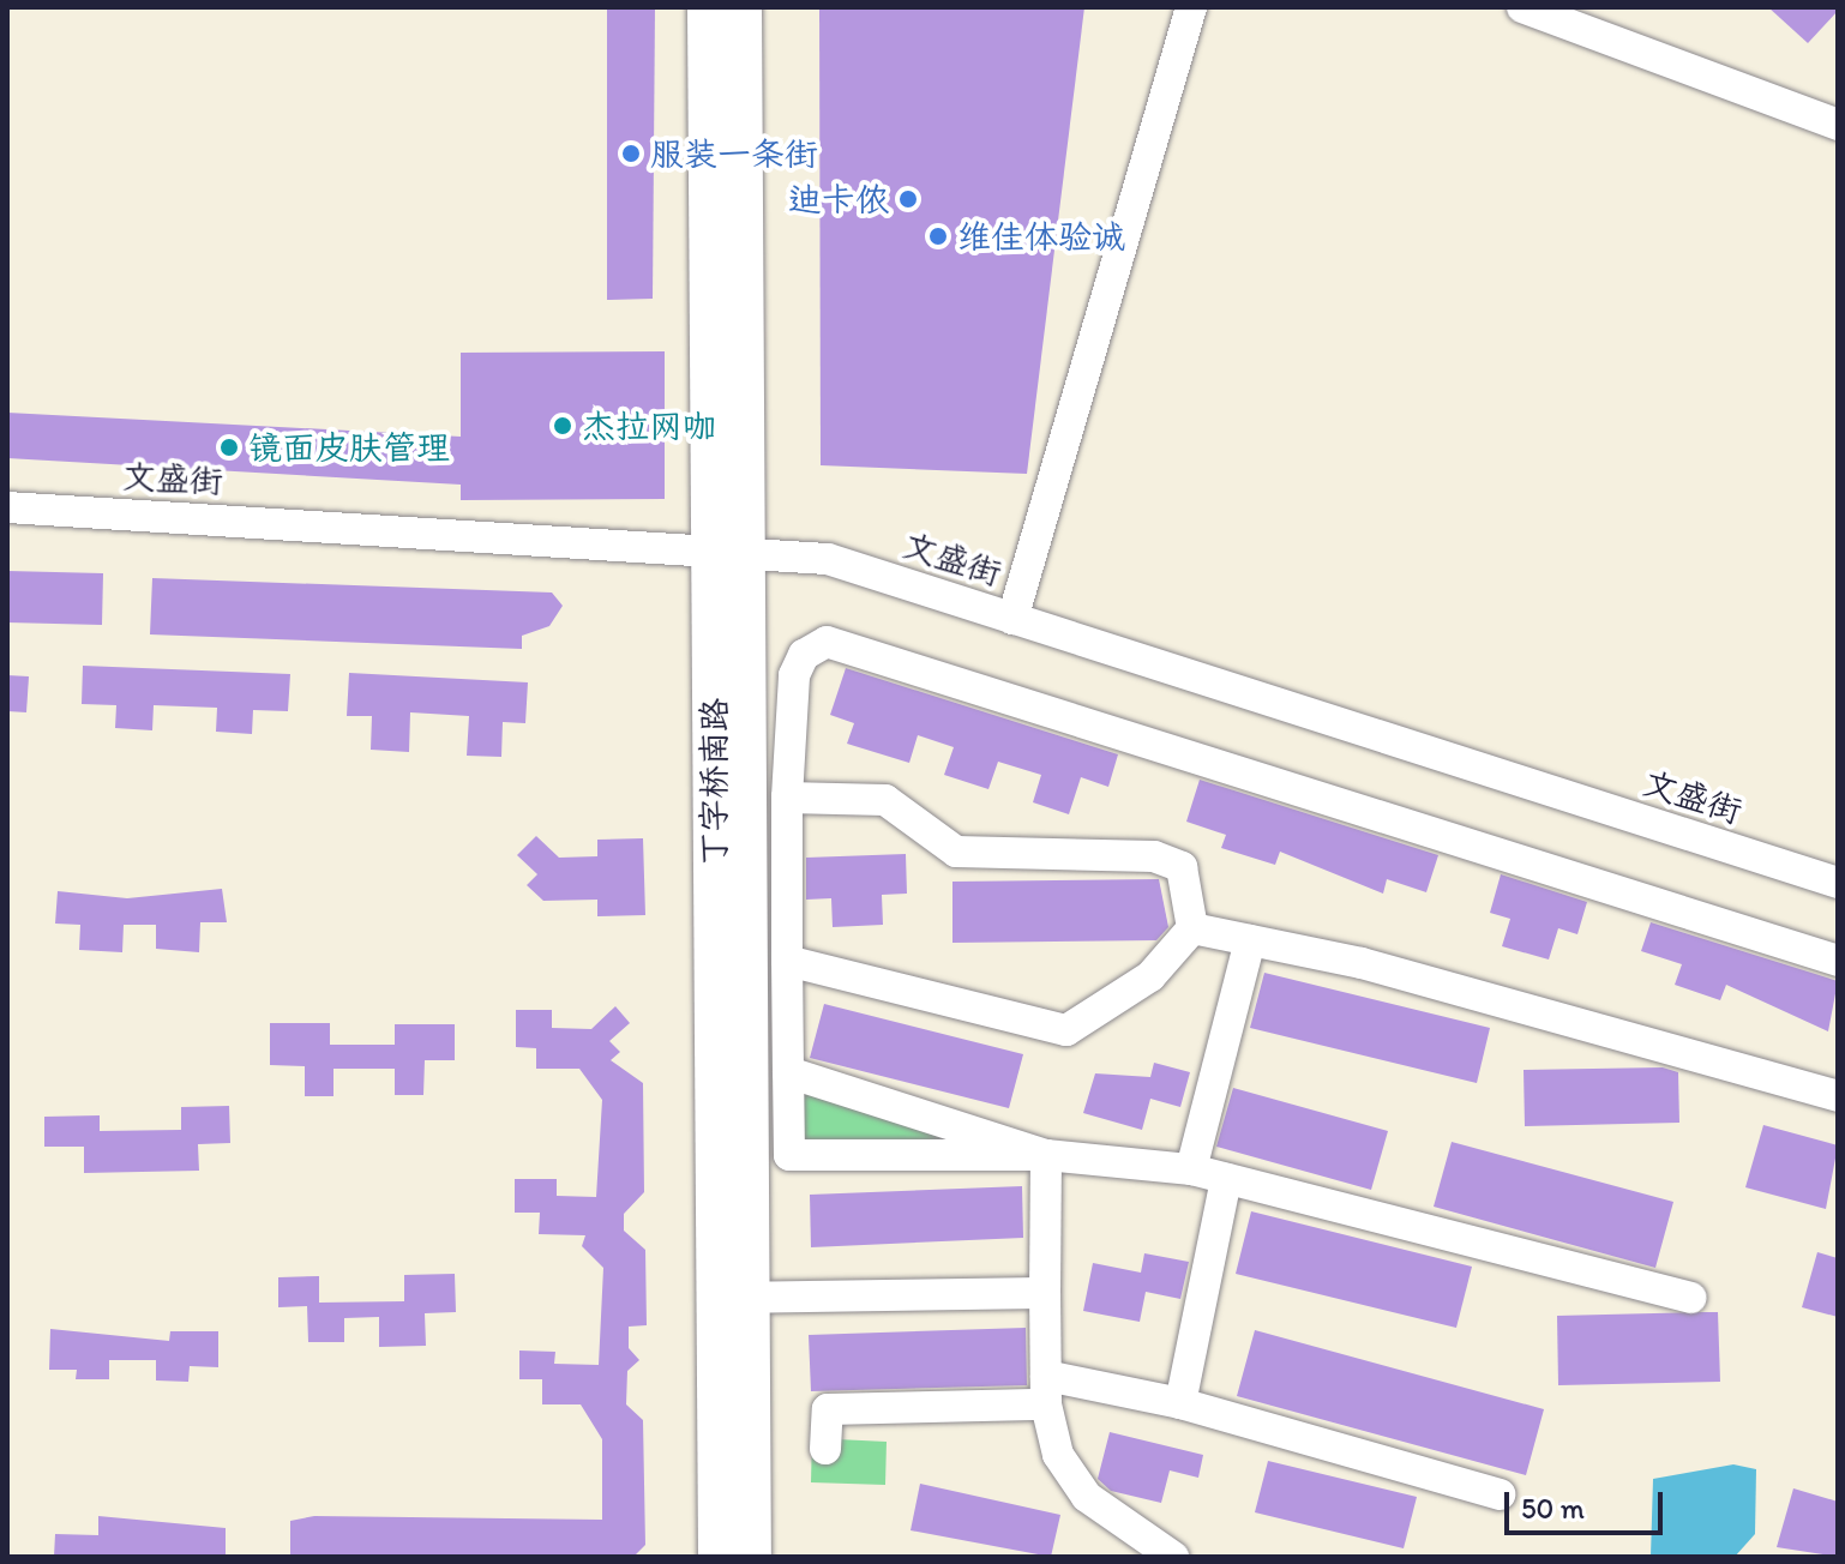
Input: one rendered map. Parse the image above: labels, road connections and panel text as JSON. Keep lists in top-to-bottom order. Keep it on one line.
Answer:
{"streets":{"main road":["丁字桥南路"],"street":["文盛街"]},"crossings":[["文盛街","丁字桥南路"]],"places":["服装一条街","迪卡侬","维佳体验诚","杰拉网咖","镜面皮肤管理"],"scale_bar":"50 m"}
